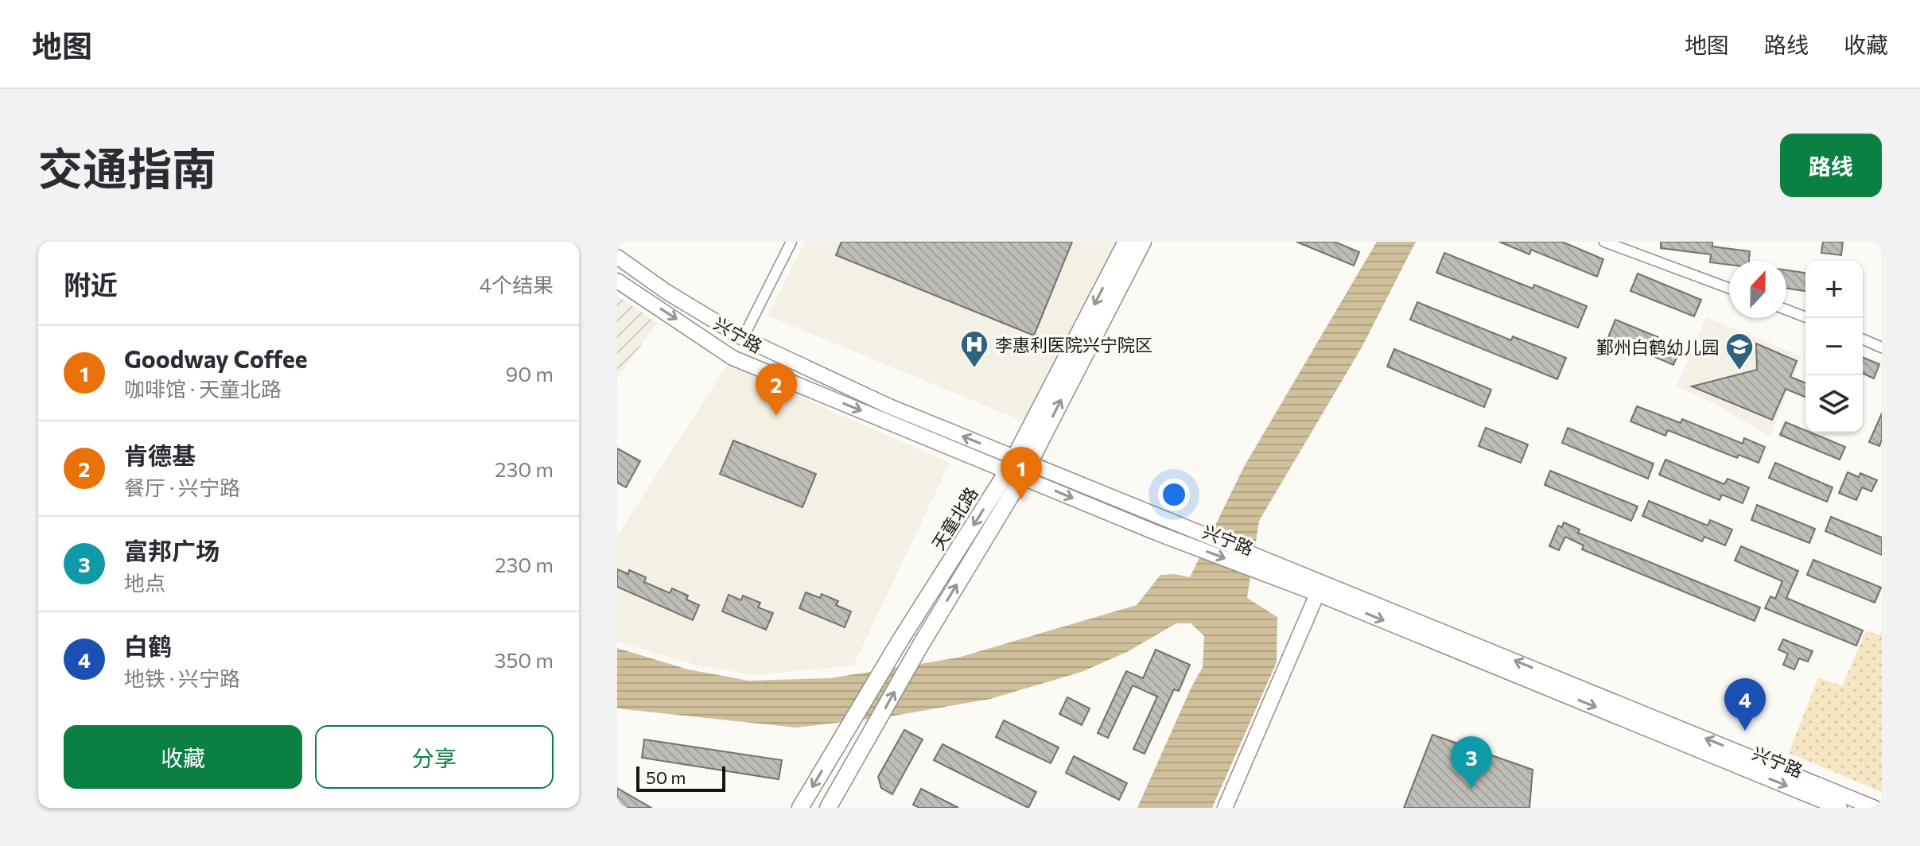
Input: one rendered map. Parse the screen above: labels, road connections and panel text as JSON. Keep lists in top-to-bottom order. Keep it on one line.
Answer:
{"streets":{"main road":["兴宁路","天童北路"]},"crossings":[["兴宁路","天童北路"]],"places":{"hospital":["李惠利医院兴宁院区"],"school or university":["鄞州白鹤幼儿园"]},"scale_bar":"50 m","north":"top","page":{"header":"地图","nav":["地图","路线","收藏"],"title":"交通指南","buttons":["路线",["收藏","分享"]],"heading":["附近","4个结果"],"map_buttons":["+","−"],"list":[{"mark":"1","name":"Goodway Coffee","note":"咖啡馆 · 天童北路","value":"90 m"},{"mark":"2","name":"肯德基","note":"餐厅 · 兴宁路","value":"230 m"},{"mark":"3","name":"富邦广场","note":"地点","value":"230 m"},{"mark":"4","name":"白鹤","note":"地铁 · 兴宁路","value":"350 m"}],"pins":["2","1","4","3"],"scale":"50 m"}}
